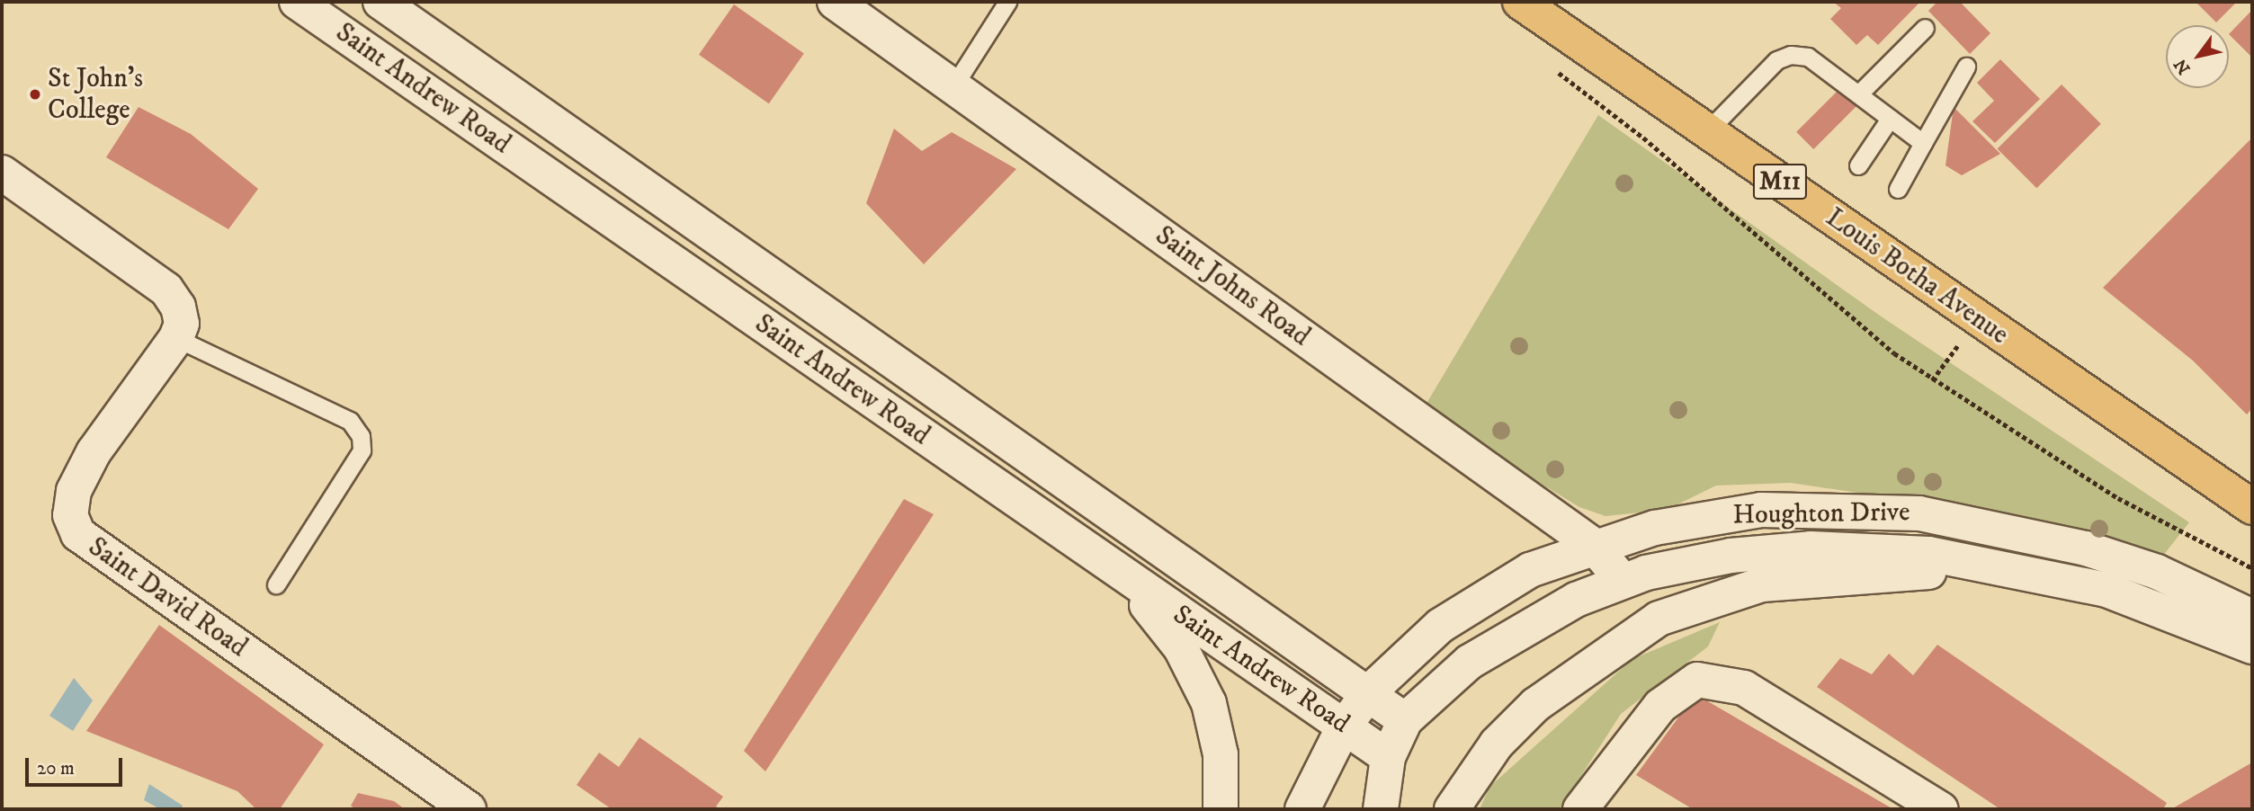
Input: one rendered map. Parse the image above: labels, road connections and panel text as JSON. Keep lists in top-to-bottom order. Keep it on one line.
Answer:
{"streets":{"main road":["Saint Andrew Road","M11","Louis Botha Avenue","Saint Johns Road","Houghton Drive","Saint David Road"]},"crossings":[["Saint Andrew Road","Houghton Drive"],["Saint Johns Road","Houghton Drive"]],"places":["St John's College"],"scale_bar":"20 m","north":"bottom left"}
